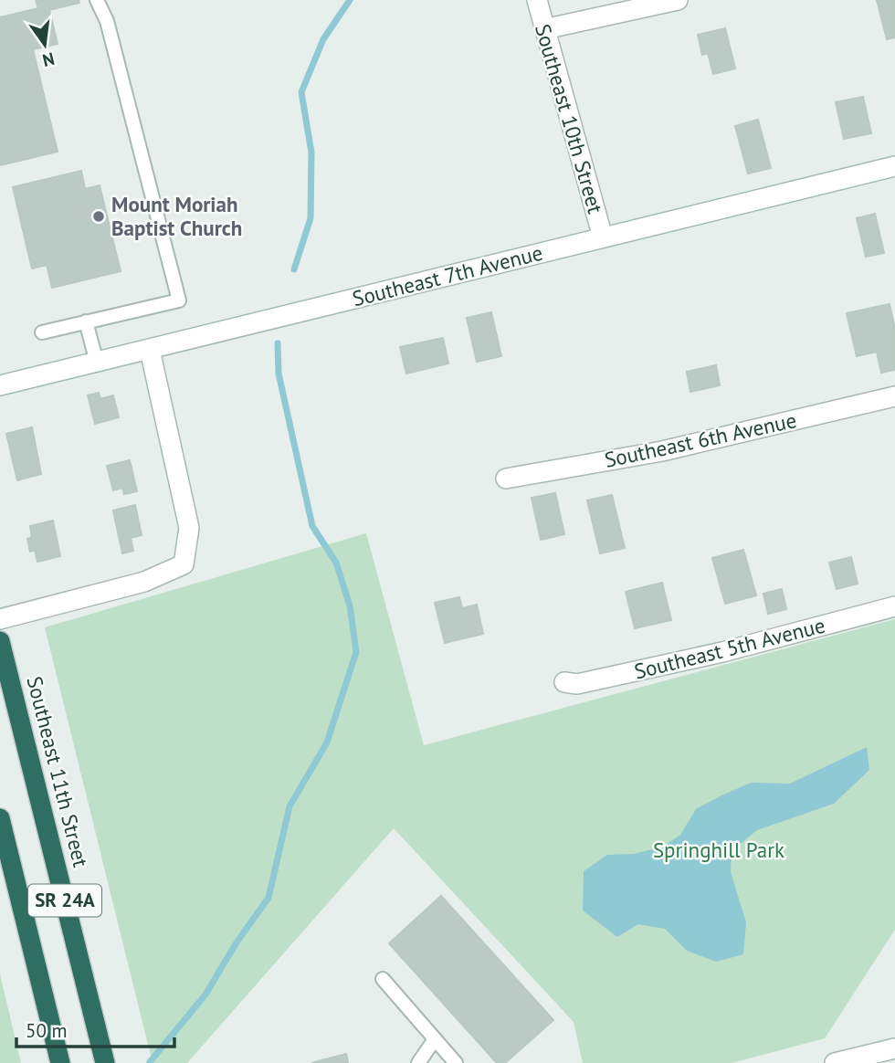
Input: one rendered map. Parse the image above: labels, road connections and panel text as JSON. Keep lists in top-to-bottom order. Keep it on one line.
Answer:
{"streets":{"highway":["Southeast 11th Street","SR 24A"],"street":["Southeast 10th Street","Southeast 7th Avenue","Southeast 6th Avenue","Southeast 5th Avenue"]},"crossings":[["Southeast 10th Street","Southeast 7th Avenue"]],"parks":["Springhill Park"],"places":["Mount Moriah Baptist Church"],"scale_bar":"50 m","north":"bottom"}
